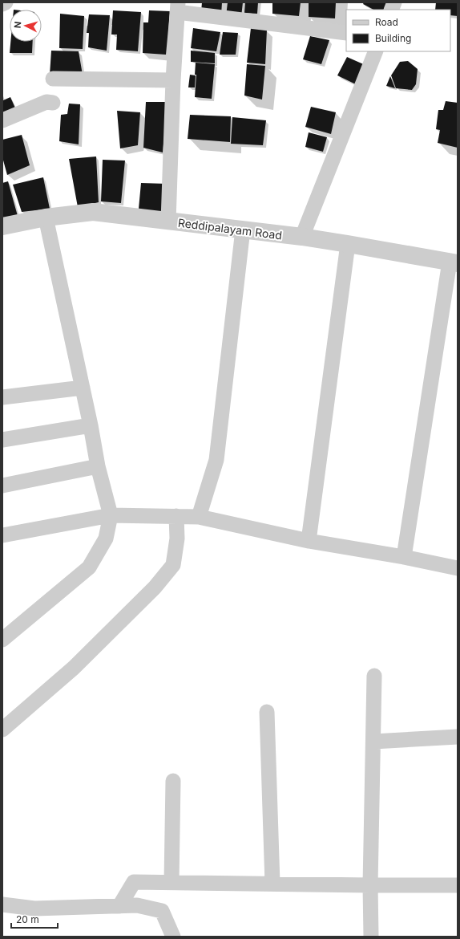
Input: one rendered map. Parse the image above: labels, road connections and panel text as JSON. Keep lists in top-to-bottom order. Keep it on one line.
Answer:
{"streets":{"street":["Reddipalayam Road"]},"legend":["Road","Building"],"scale_bar":"20 m","north":"left"}
